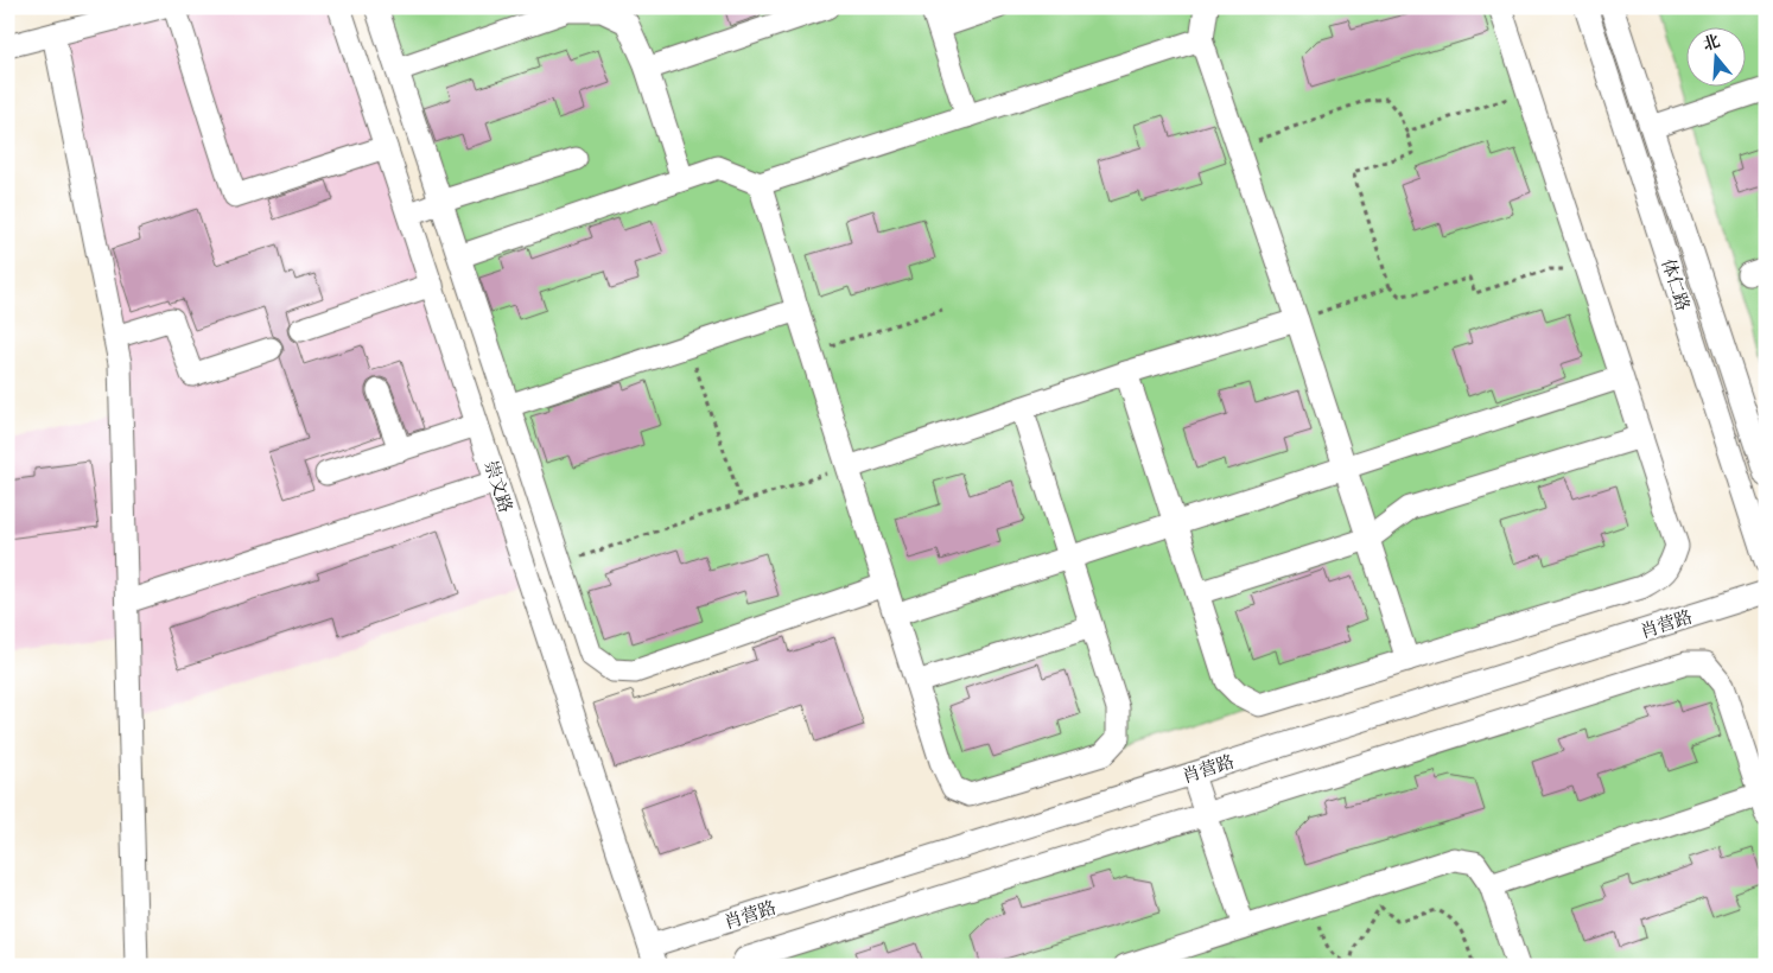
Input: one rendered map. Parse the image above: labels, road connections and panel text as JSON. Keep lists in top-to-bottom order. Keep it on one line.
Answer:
{"streets":{"street":["体仁路","崇文路","肖营路"]},"crossings":[["崇文路","肖营路"]],"north":"top"}
